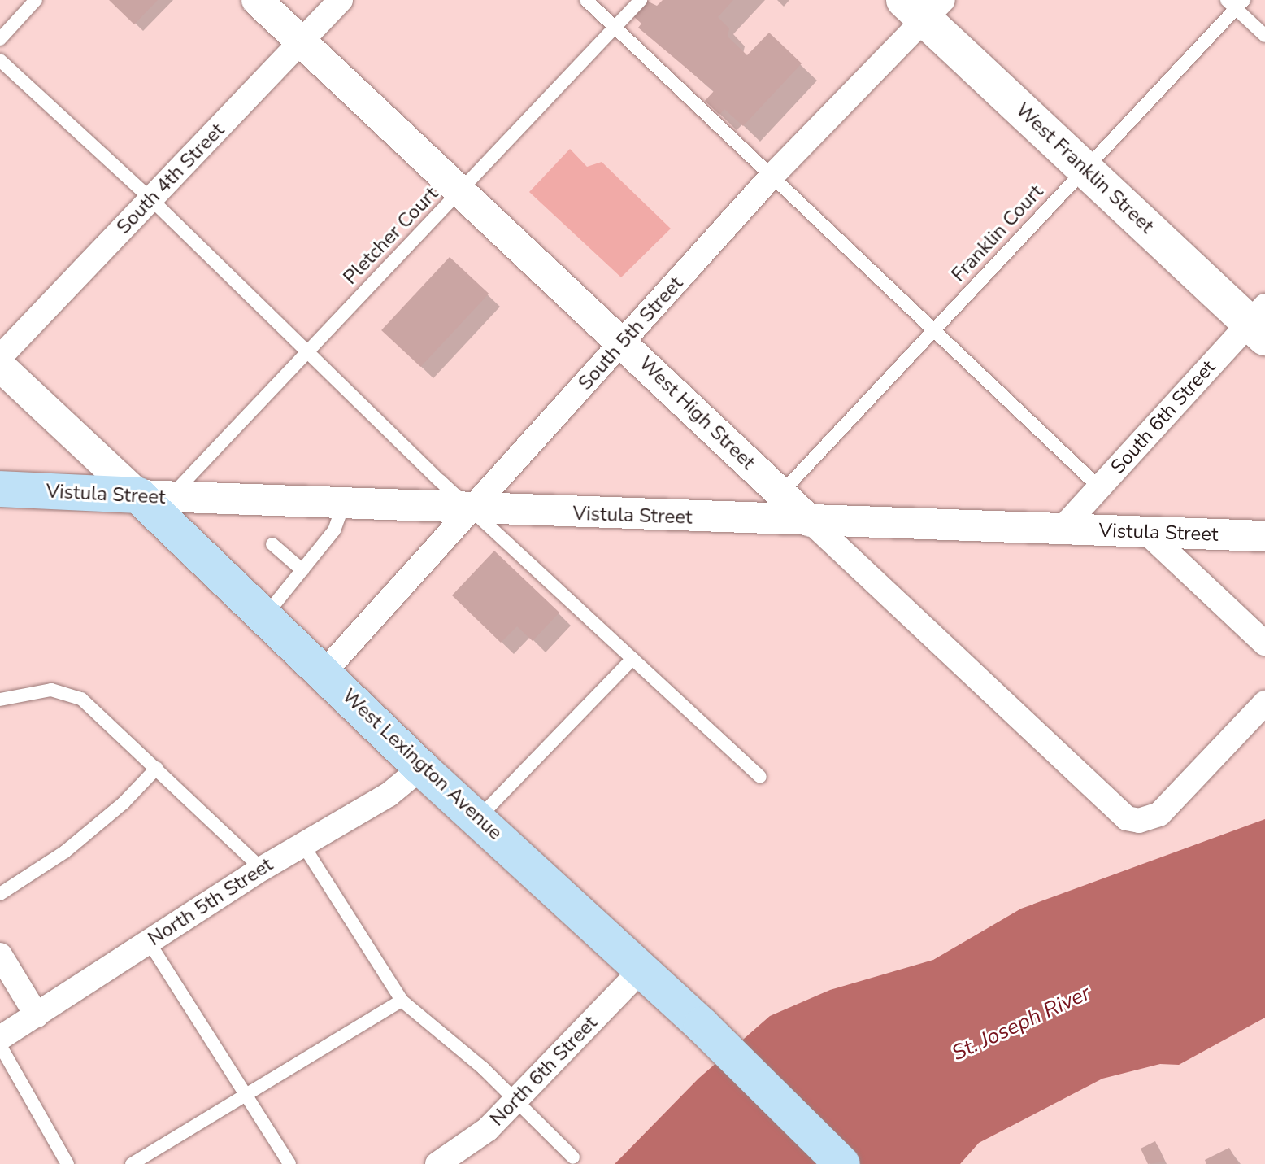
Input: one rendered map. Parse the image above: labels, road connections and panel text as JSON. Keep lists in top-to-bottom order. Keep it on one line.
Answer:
{"streets":{"main road":["West Franklin Street","Vistula Street","West Lexington Avenue"],"street":["South 4th Street","South 5th Street","West High Street","South 6th Street","North 5th Street","North 6th Street"],"lane":["Franklin Court","Pletcher Court"]},"crossings":[["West Franklin Street","Franklin Court"],["West Franklin Street","South 5th Street"],["West Franklin Street","South 6th Street"],["South 4th Street","West High Street"],["Franklin Court","West High Street"],["Pletcher Court","West High Street"],["Pletcher Court","Vistula Street"],["Pletcher Court","West Lexington Avenue"],["South 5th Street","West High Street"],["South 5th Street","Vistula Street"],["South 5th Street","West Lexington Avenue"],["West High Street","Vistula Street"],["South 6th Street","Vistula Street"],["Vistula Street","West Lexington Avenue"],["West Lexington Avenue","North 5th Street"],["West Lexington Avenue","North 6th Street"]],"water":["St. Joseph River"]}
